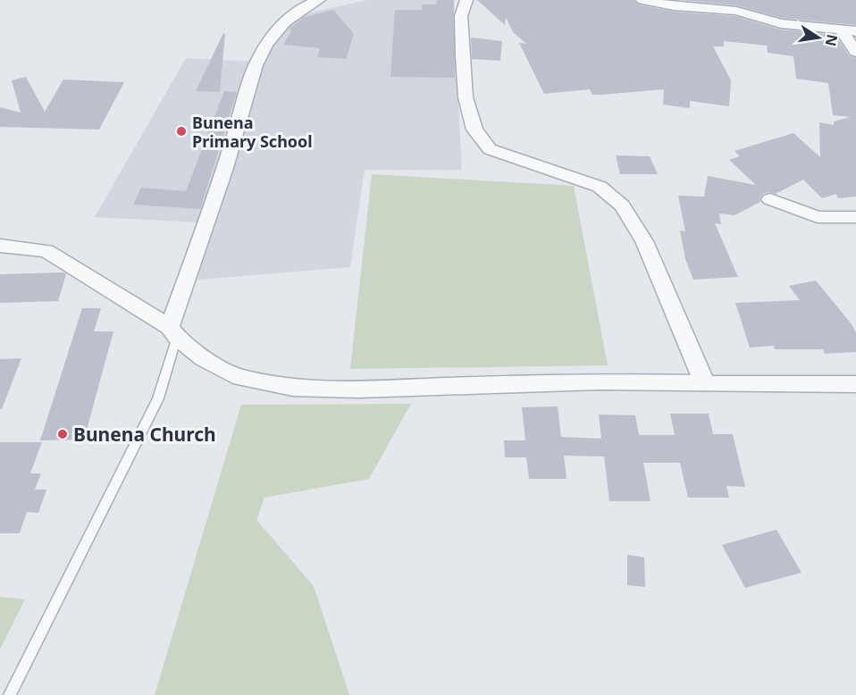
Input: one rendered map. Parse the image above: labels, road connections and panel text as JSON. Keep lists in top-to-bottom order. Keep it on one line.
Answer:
{"places":["Bunena Primary School","Bunena Church"],"north":"right"}
